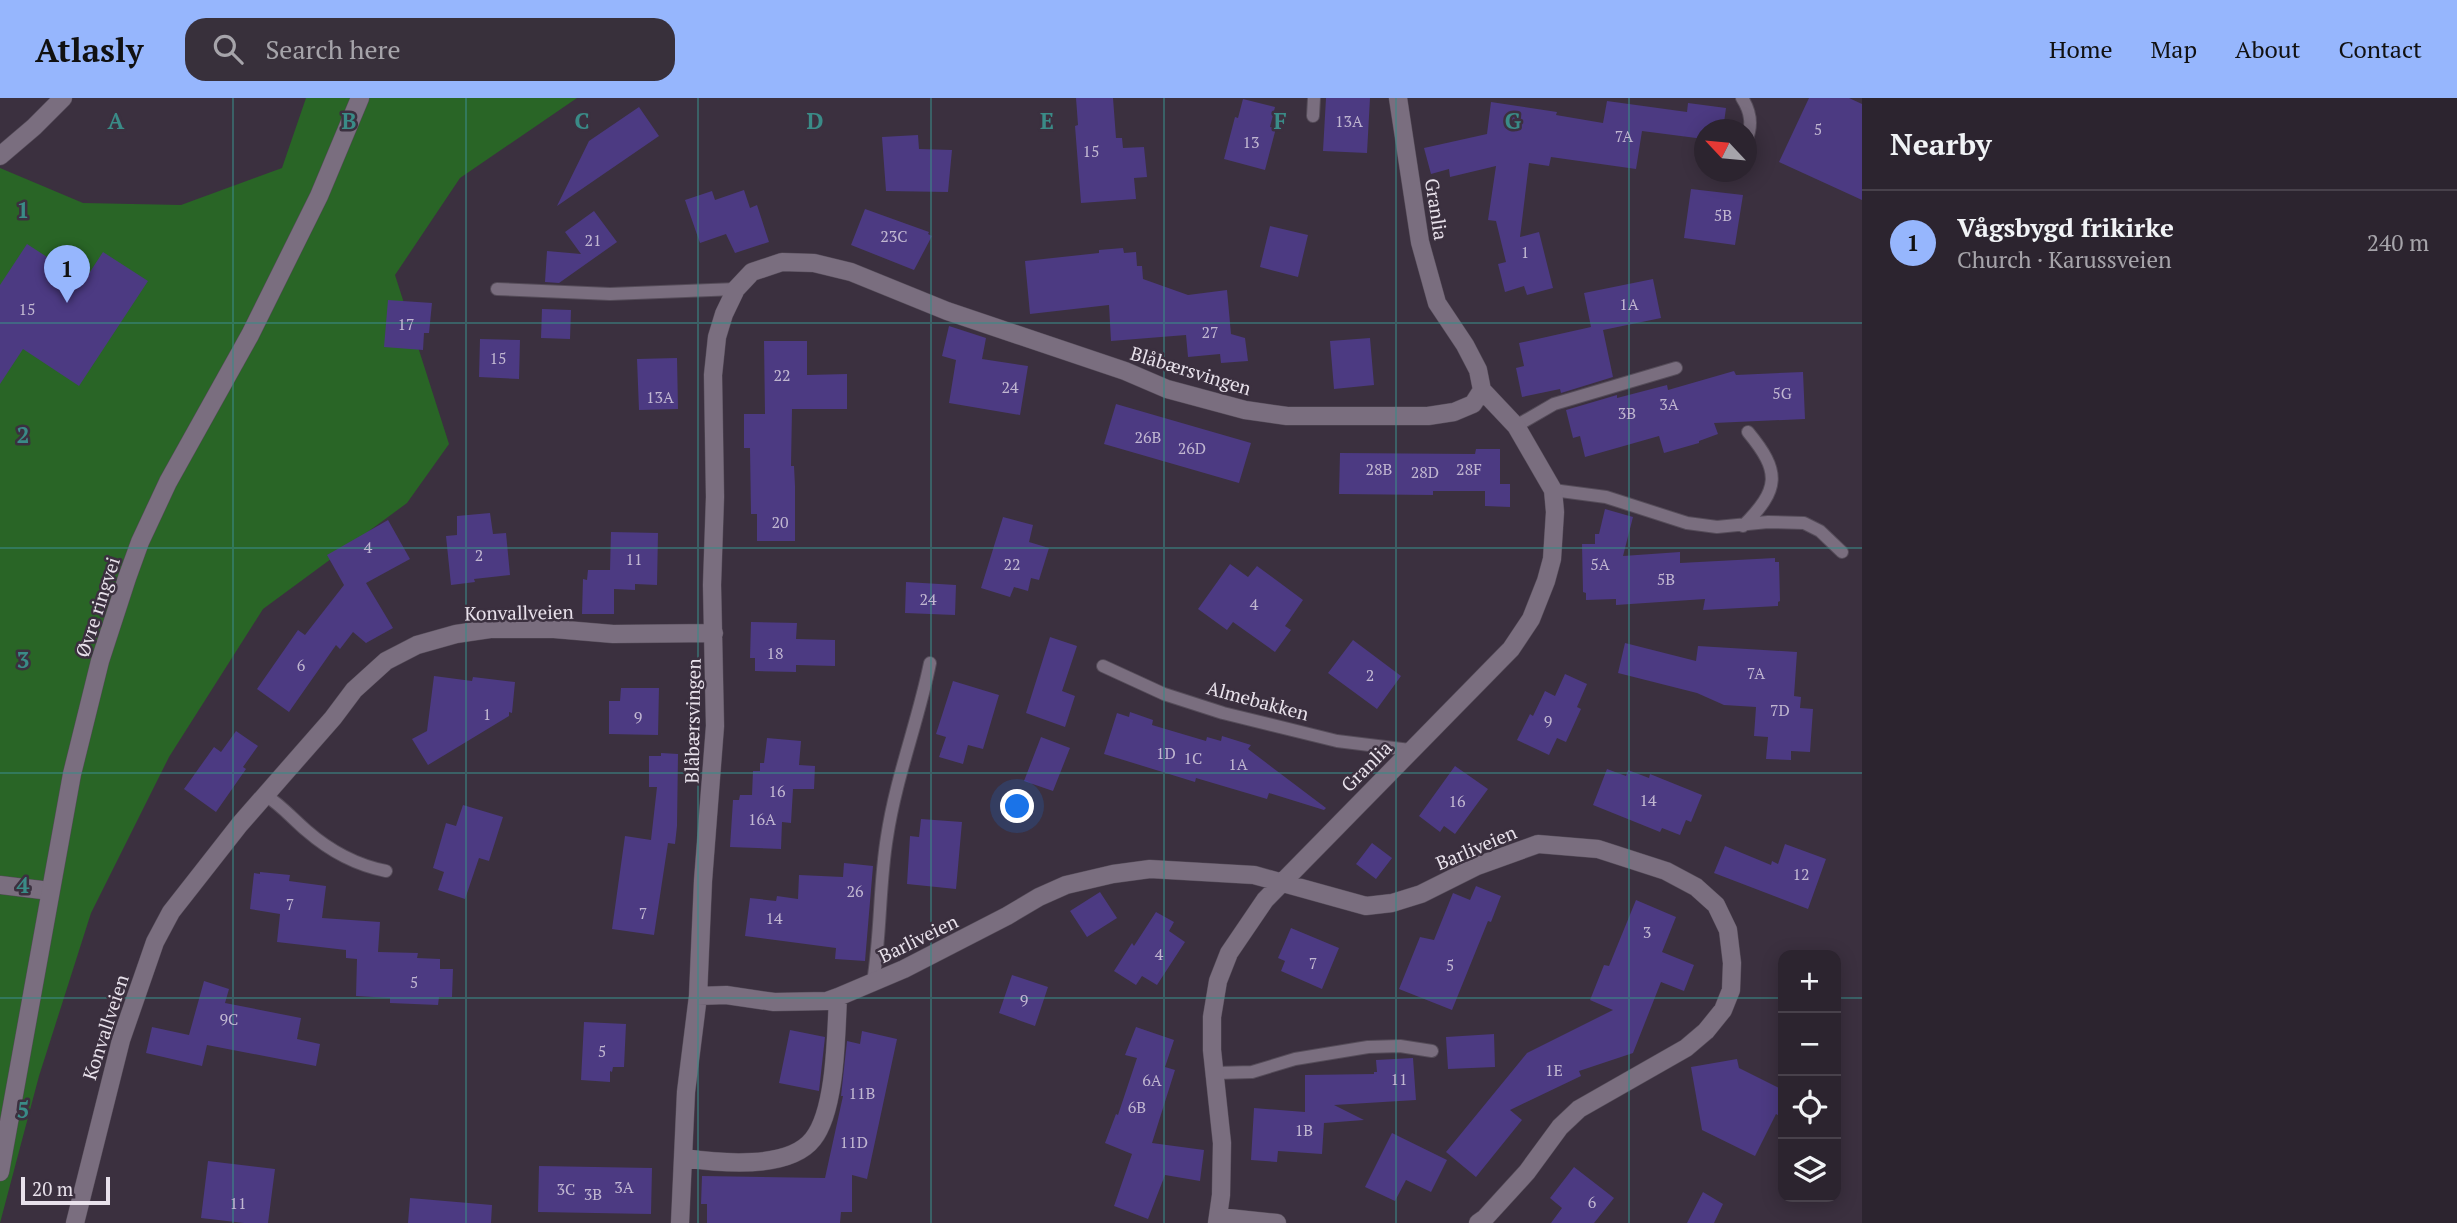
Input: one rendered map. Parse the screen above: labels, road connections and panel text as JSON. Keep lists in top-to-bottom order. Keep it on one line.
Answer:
{"streets":{"street":["Granlia","Blåbærsvingen","Øvre ringvei","Konvallveien","Barliveien"],"lane":["Almebakken"]},"crossings":[["Granlia","Blåbærsvingen"],["Granlia","Almebakken"],["Granlia","Barliveien"],["Blåbærsvingen","Konvallveien"],["Blåbærsvingen","Barliveien"]],"house_numbers":["13A","5","7A","13","15","5B","23C","21","1","1A","15","17","27","15","22","24","5G","13A","3A","3B","26B","26D","28B","28F","28D","20","4","2","11","22","5A","5B","24","4","18","6","7A","2","7D","1","9","9","1D","1C","1A","16","14","16","16A","12","26","7","7","14","3","4","7","5","5","9","9C","5","1E","11","6A","11B","6B","1B","11D","3A","3C","3B","6","11"],"scale_bar":"20 m","north":"top left","page":{"header":"Atlasly","search":"Search here","nav":["Home","Map","About","Contact"],"heading":"Nearby","list":[{"mark":"1","name":"Vågsbygd frikirke","note":"Church · Karussveien","value":"240 m"}],"pins":"1","map_buttons":["+","−"],"scale":"20 m"},"grid":{"columns":["A","B","C","D","E","F","G"],"rows":["1","2","3","4","5"]}}
